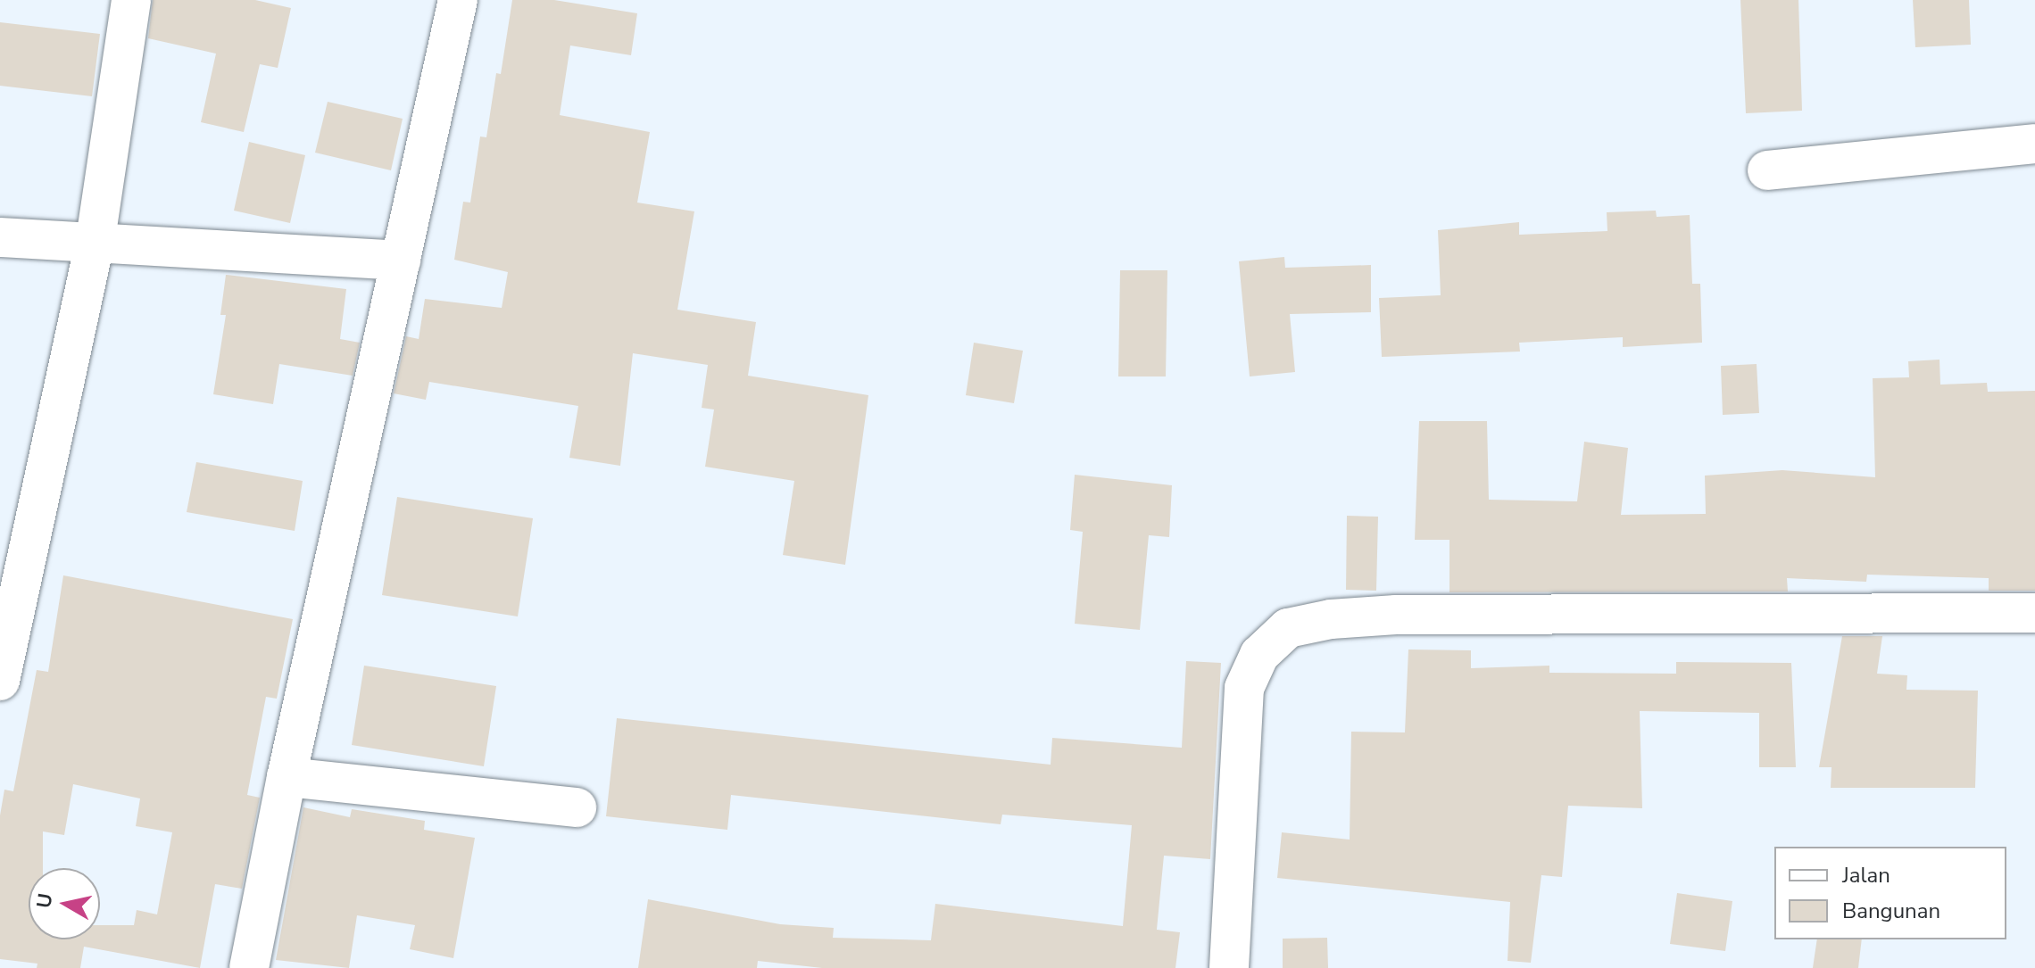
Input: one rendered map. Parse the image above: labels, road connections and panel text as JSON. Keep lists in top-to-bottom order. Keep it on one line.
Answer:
{"legend":["Jalan","Bangunan"],"north":"left"}
